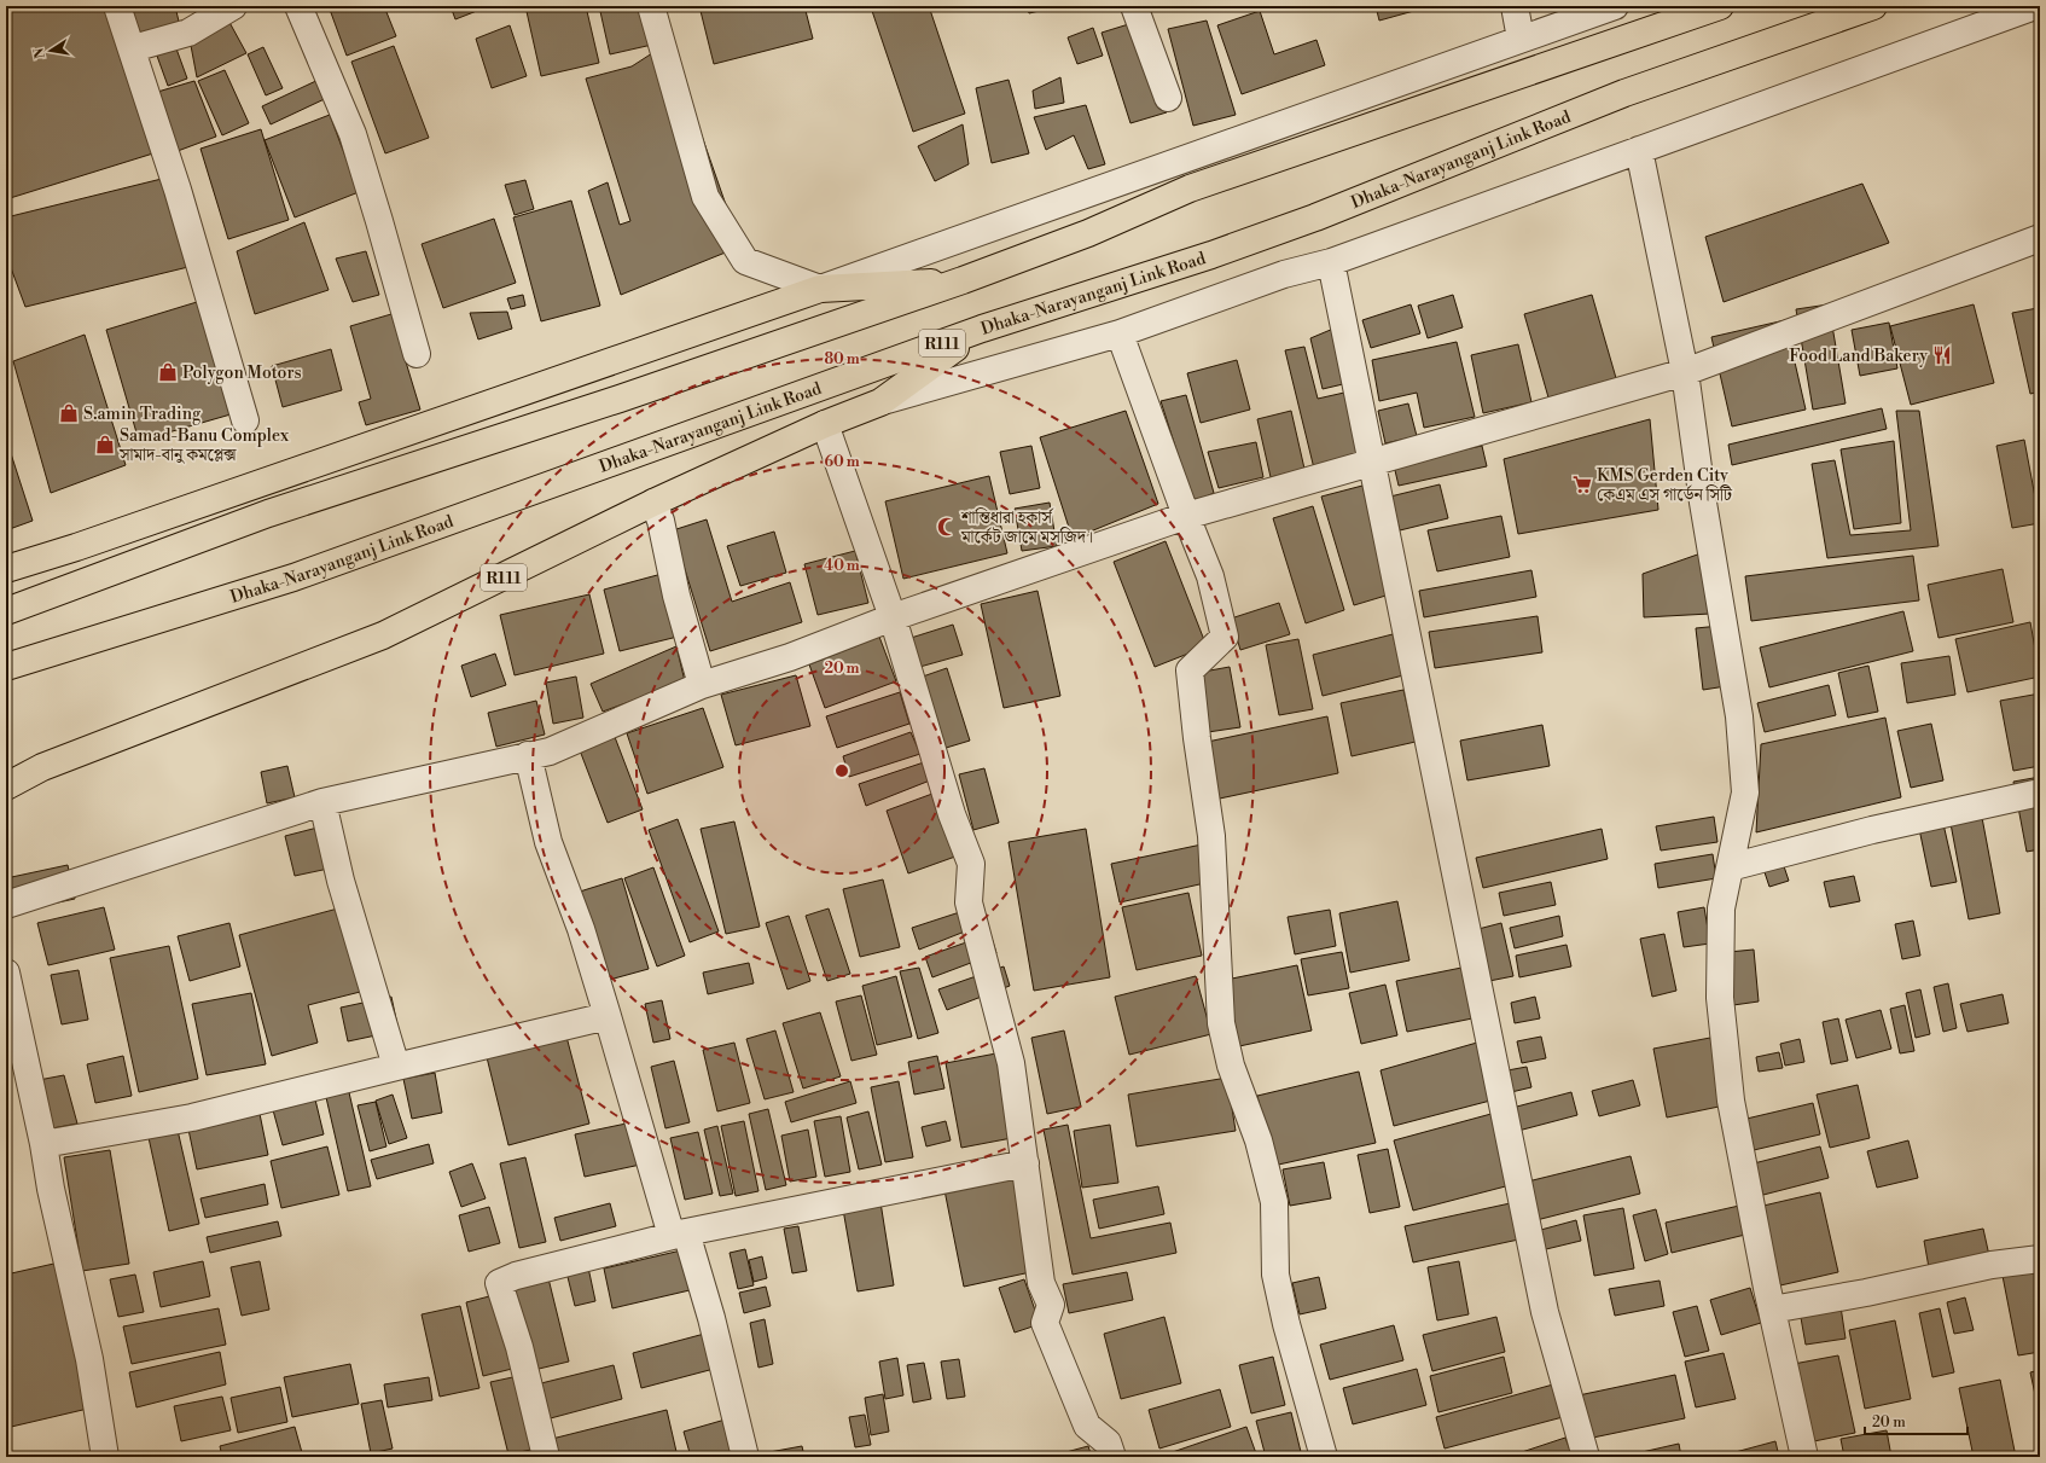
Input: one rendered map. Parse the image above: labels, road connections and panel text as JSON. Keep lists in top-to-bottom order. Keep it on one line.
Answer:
{"streets":{"main road":["Dhaka-Narayanganj Link Road","R111"]},"crossings":[["Dhaka-Narayanganj Link Road","R111"]],"places":{"restaurant":["Food Land Bakery"],"shop":["Polygon Motors","S.amin Trading","Samad-Banu Complex সামাদ-বানু কমপ্লেক্স"],"supermarket":["KMS Gerden City কেএম এস গার্ডেন সিটি"],"mosque":["শান্তিধারা হকার্স মার্কেট জামে মসজিদ।"]},"scale_bar":"20 m","north":"left","rings":["80 m","60 m","40 m","20 m"]}
